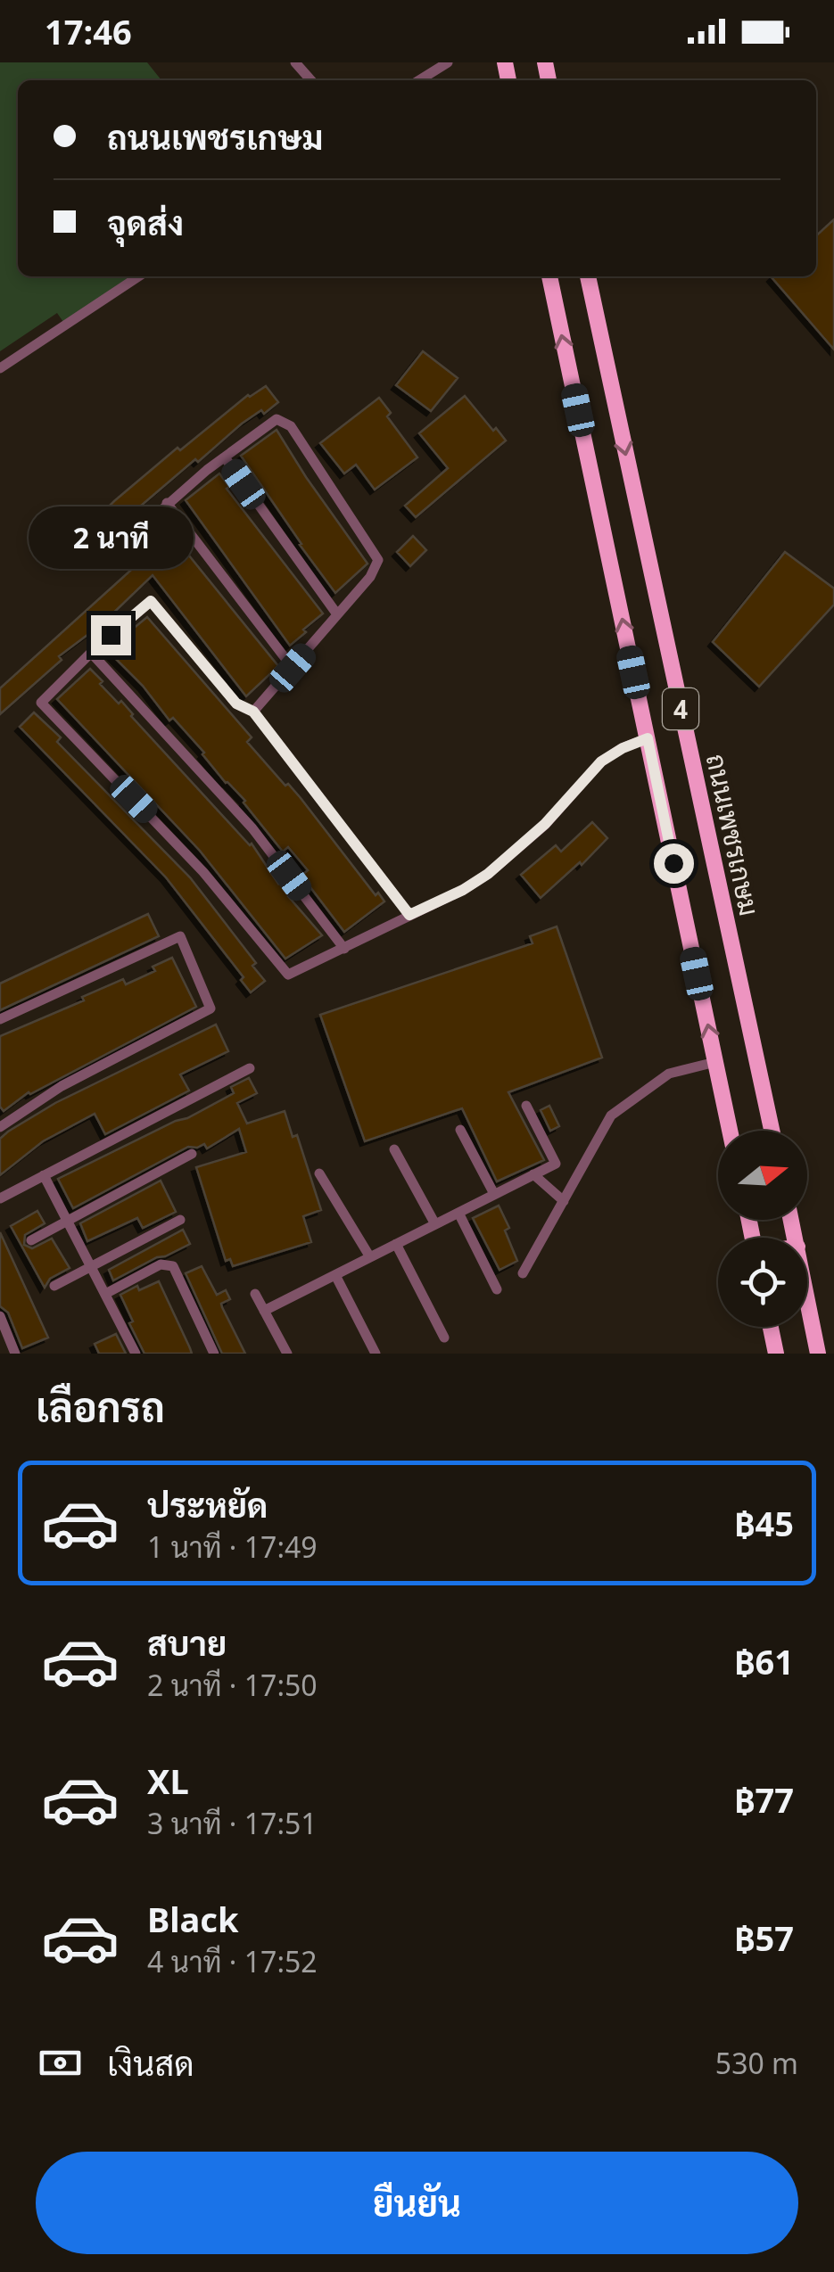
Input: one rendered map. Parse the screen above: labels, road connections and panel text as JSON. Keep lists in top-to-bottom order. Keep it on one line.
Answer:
{"streets":{"highway":["4","ถนนเพชรเกษม"]},"north":"right","page":{"status":"17:46","banner":["ถนนเพชรเกษม","จุดส่ง"],"bubble":"2 นาที","heading":"เลือกรถ","list":[{"name":"ประหยัด","note":"1 นาที · 17:49","value":"฿45"},{"name":"สบาย","note":"2 นาที · 17:50","value":"฿61"},{"name":"XL","note":"3 นาที · 17:51","value":"฿77"},{"name":"Black","note":"4 นาที · 17:52","value":"฿57"}],"pay":["เงินสด","530 m"],"buttons":"ยืนยัน"}}
